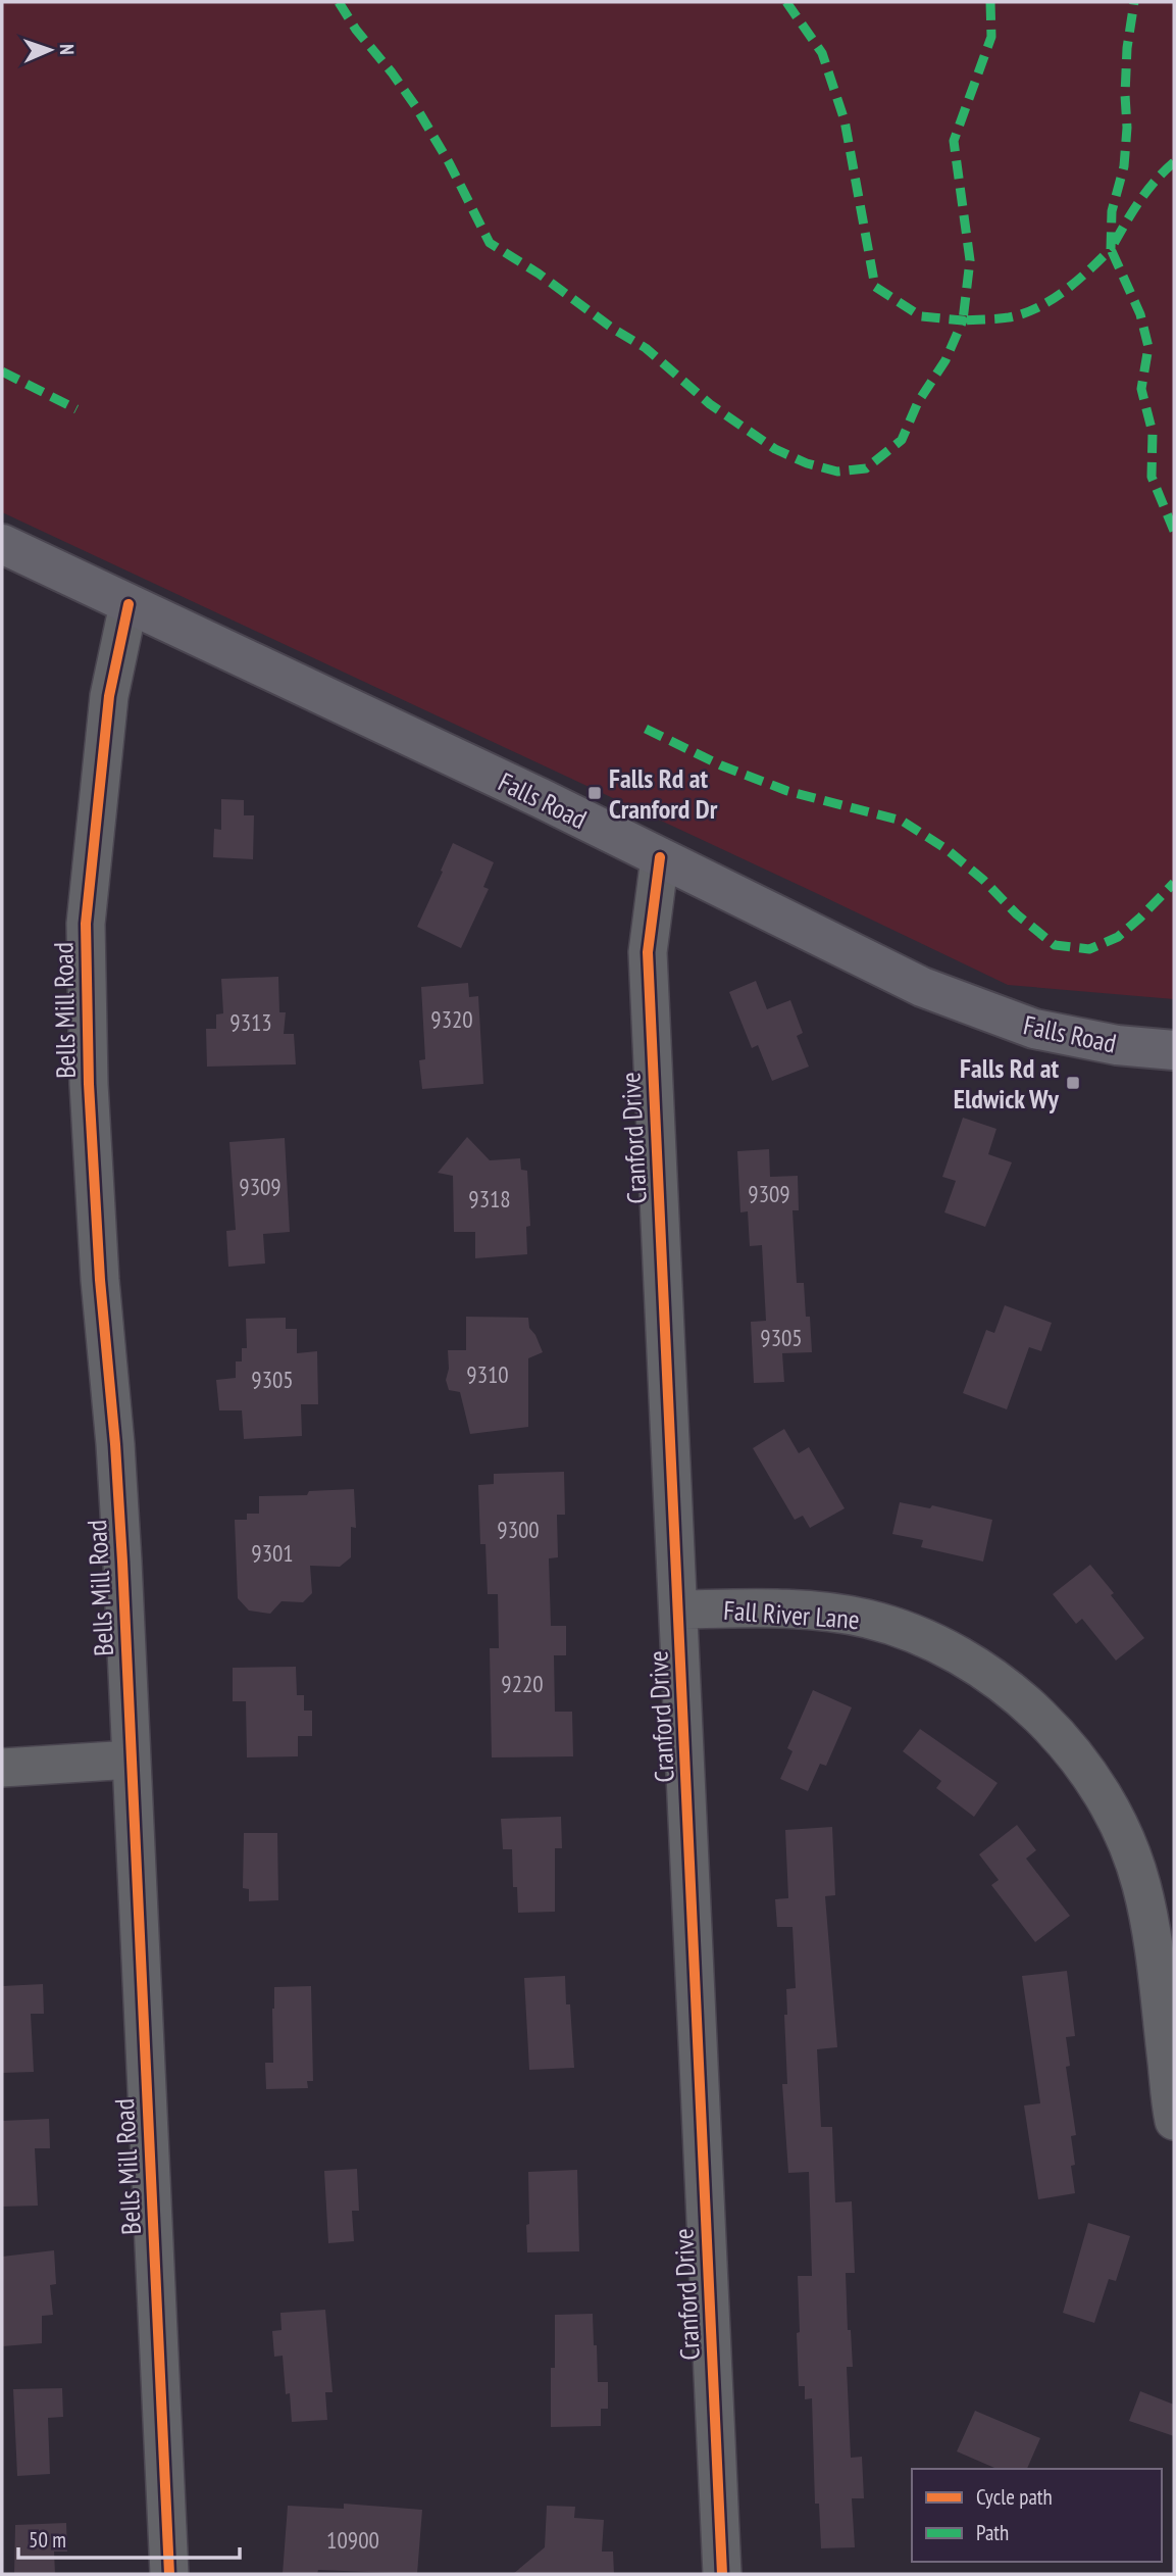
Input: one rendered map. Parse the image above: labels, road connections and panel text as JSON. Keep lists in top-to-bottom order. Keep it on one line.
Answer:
{"streets":{"main road":["Falls Road"],"street":["Bells Mill Road","Cranford Drive","Fall River Lane"]},"crossings":[["Falls Road","Bells Mill Road"],["Falls Road","Cranford Drive"],["Cranford Drive","Fall River Lane"]],"places":{"transit":["Falls Rd at Cranford Dr","Falls Rd at Eldwick Wy"]},"house_numbers":["9320","9313","9309","9309","9318","9305","9310","9305","9300","9301","9220","10900"],"legend":["Cycle path","Path"],"scale_bar":"50 m","north":"right"}
